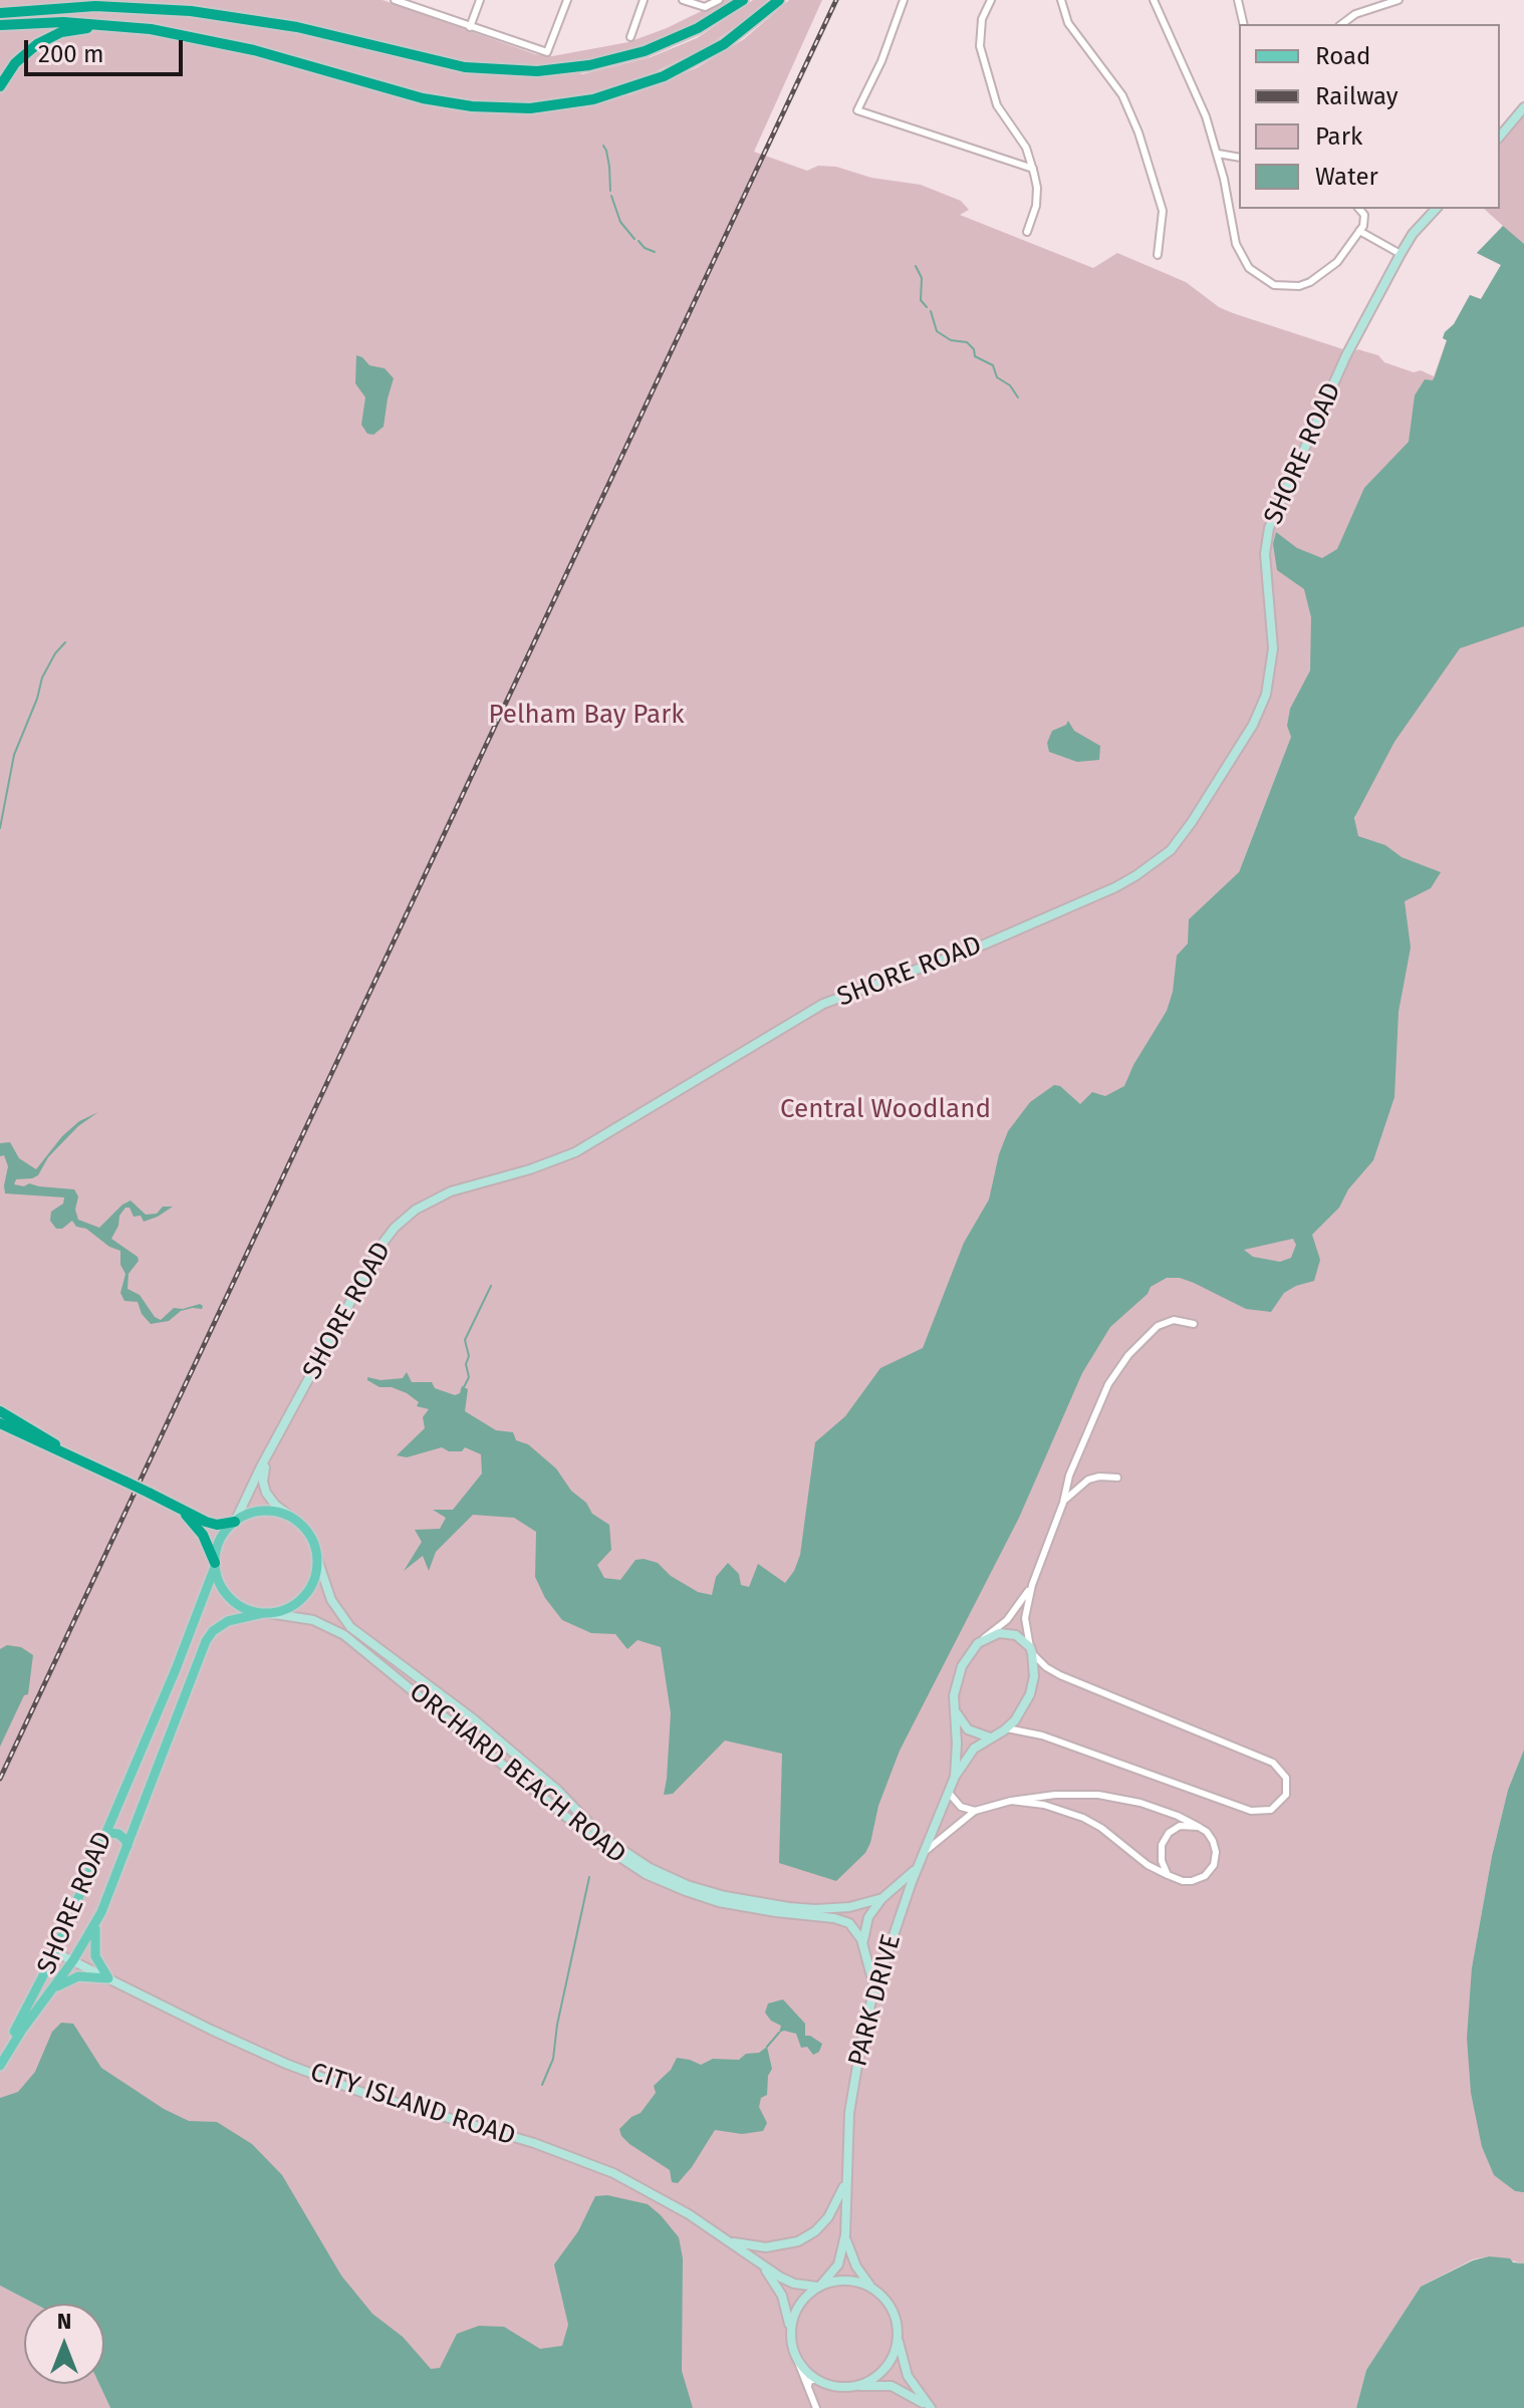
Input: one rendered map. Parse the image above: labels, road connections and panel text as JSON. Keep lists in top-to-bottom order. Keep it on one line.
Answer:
{"streets":{"main road":["SHORE ROAD","ORCHARD BEACH ROAD","PARK DRIVE","CITY ISLAND ROAD"]},"crossings":[["SHORE ROAD","ORCHARD BEACH ROAD"],["SHORE ROAD","CITY ISLAND ROAD"],["ORCHARD BEACH ROAD","PARK DRIVE"],["PARK DRIVE","CITY ISLAND ROAD"]],"parks":["Pelham Bay Park","Central Woodland"],"legend":["Road","Railway","Park","Water"],"scale_bar":"200 m","north":"top"}
